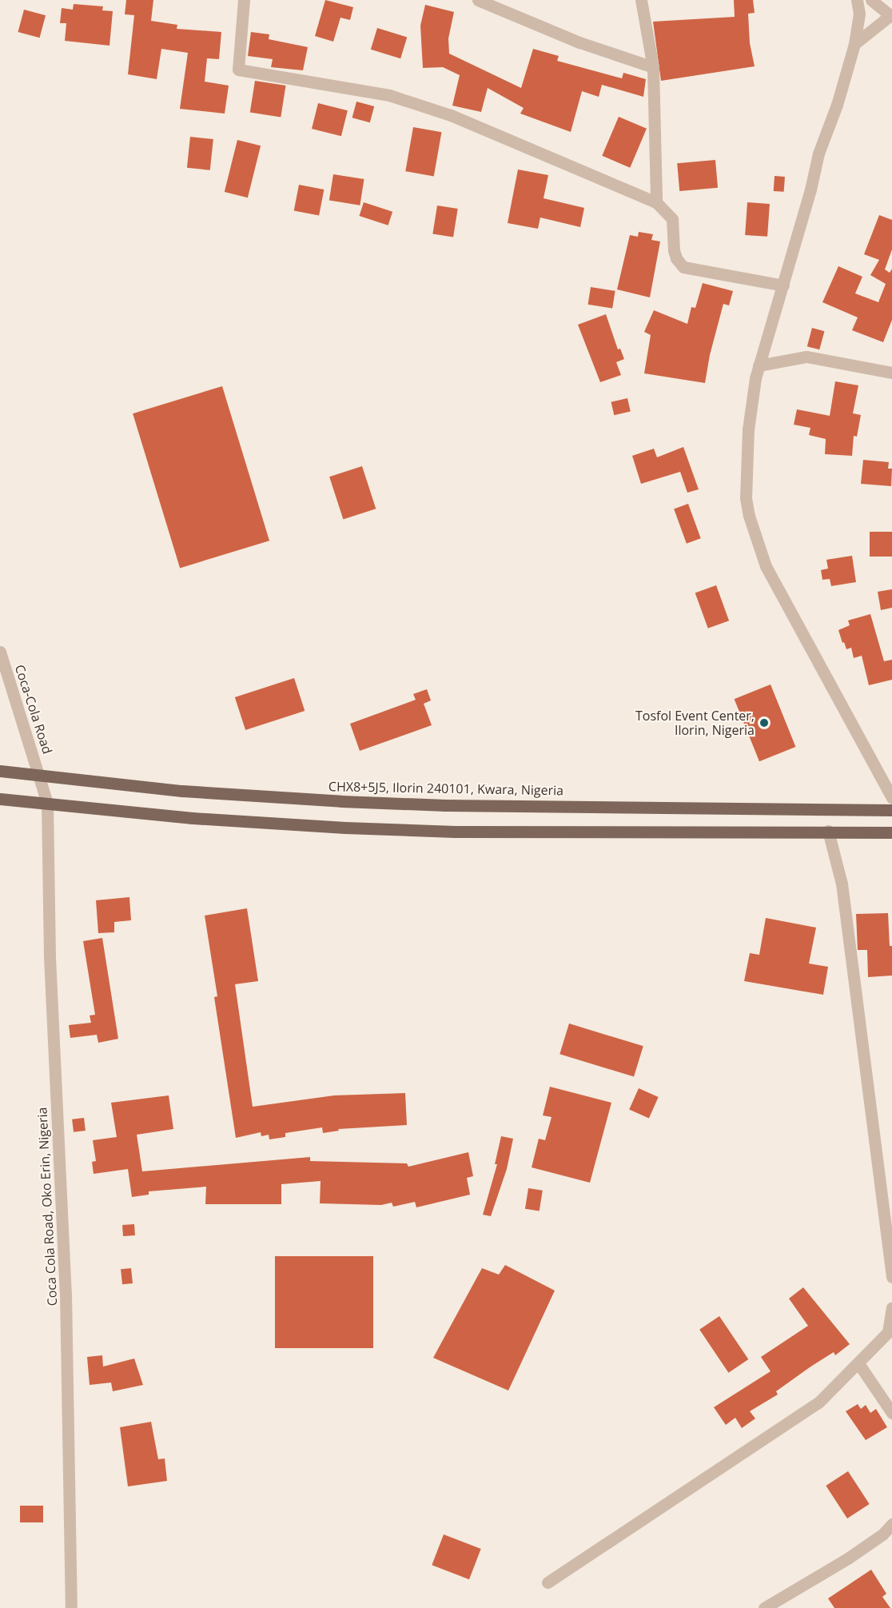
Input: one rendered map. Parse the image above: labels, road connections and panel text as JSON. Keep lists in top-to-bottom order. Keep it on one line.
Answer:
{"streets":{"main road":["CHX8+5J5, Ilorin 240101, Kwara, Nigeria"],"street":["Coca-Cola Road","Coca Cola Road, Oko Erin, Nigeria"]},"crossings":[["Coca-Cola Road","CHX8+5J5, Ilorin 240101, Kwara, Nigeria"],["Coca-Cola Road","Coca Cola Road, Oko Erin, Nigeria"]],"places":["Tosfol Event Center, Ilorin, Nigeria"]}
